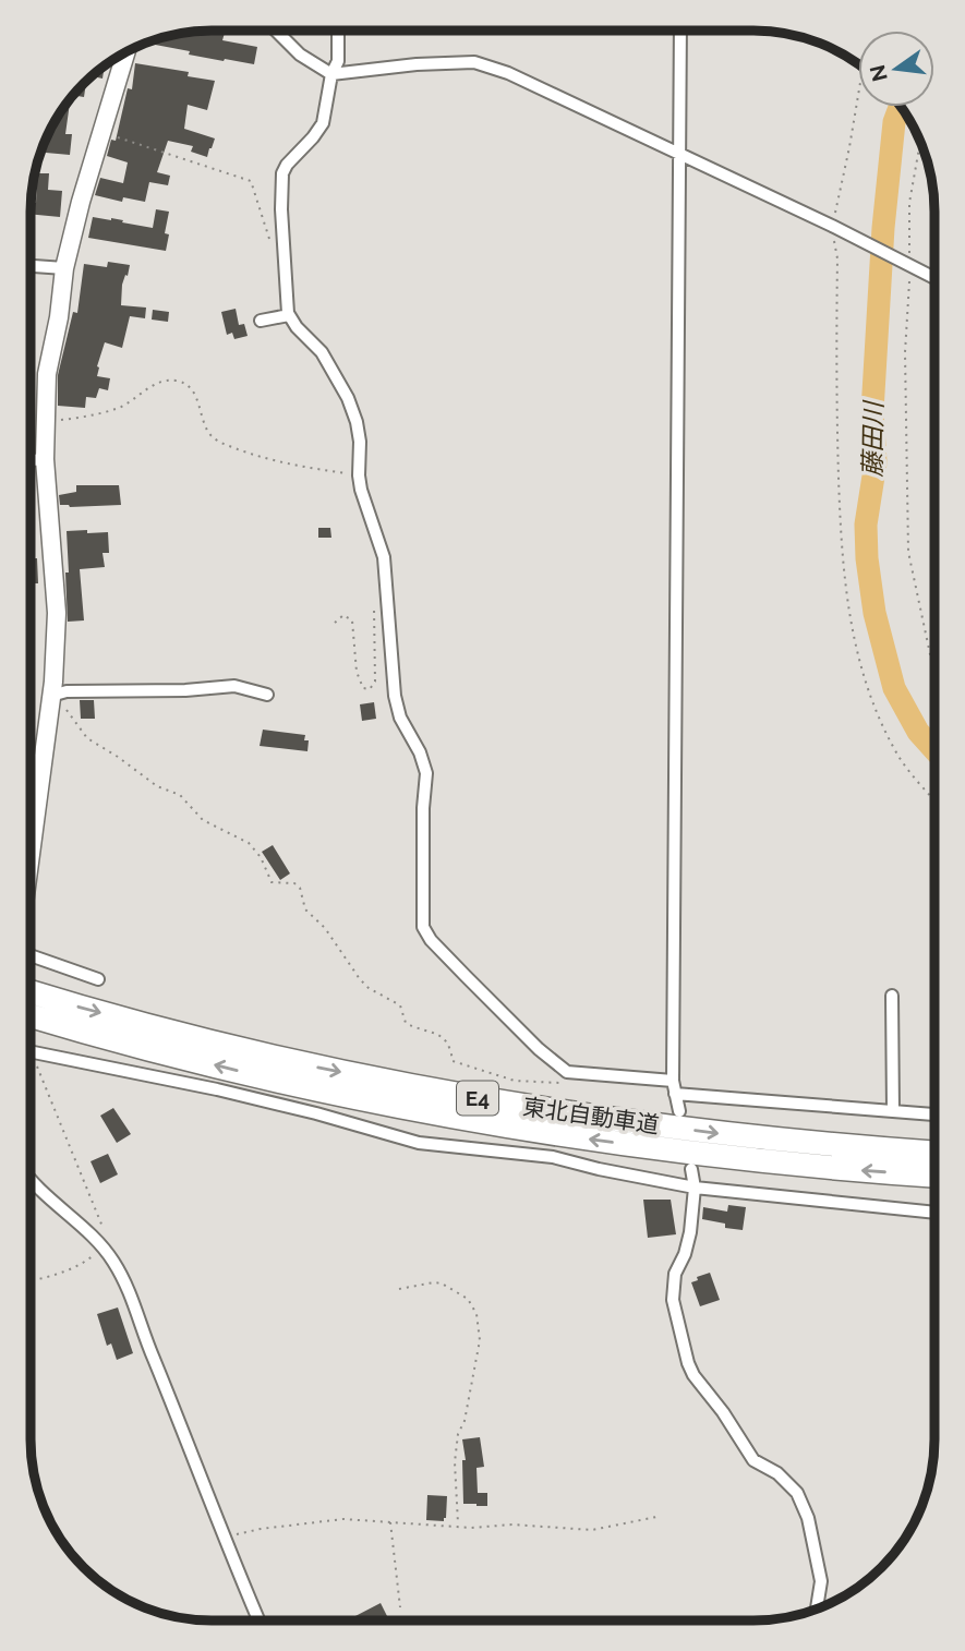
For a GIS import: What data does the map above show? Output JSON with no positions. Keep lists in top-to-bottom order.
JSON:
{
  "streets": {
    "highway": ["E4", "東北自動車道"]
  },
  "water": ["藤田川"],
  "north": "left"
}
